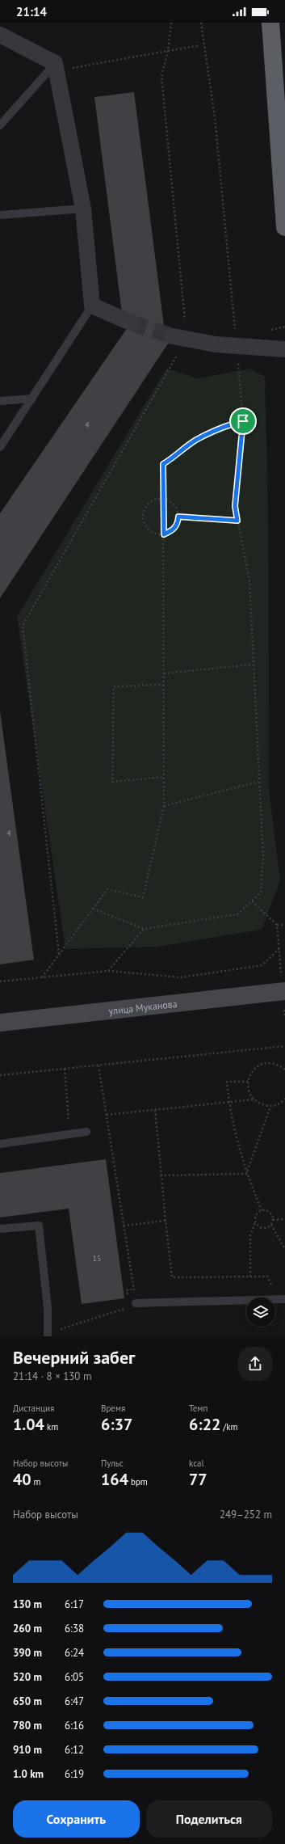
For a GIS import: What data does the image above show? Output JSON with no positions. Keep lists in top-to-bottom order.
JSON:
{
  "streets": {
    "main road": ["улица Муканова"]
  },
  "house_numbers": ["4", "4", "15"],
  "page": {
    "status": "21:14",
    "heading": ["Вечерний забег", "21:14 · 8 × 130 m"],
    "stats": [
      ["Дистанция", "1.04 km"],
      ["Время", "6:37"],
      ["Темп", "6:22 /km"],
      ["Набор высоты", "40 m"],
      ["Пульс", "164 bpm"],
      ["kcal", "77"]
    ],
    "chart": ["Набор высоты", "249–252 m"],
    "list": [
      {
        "name": "130 m",
        "note": "6:17"
      },
      {
        "name": "260 m",
        "note": "6:38"
      },
      {
        "name": "390 m",
        "note": "6:24"
      },
      {
        "name": "520 m",
        "note": "6:05"
      },
      {
        "name": "650 m",
        "note": "6:47"
      },
      {
        "name": "780 m",
        "note": "6:16"
      },
      {
        "name": "910 m",
        "note": "6:12"
      },
      {
        "name": "1.0 km",
        "note": "6:19"
      }
    ],
    "buttons": ["Сохранить", "Поделиться"]
  }
}
